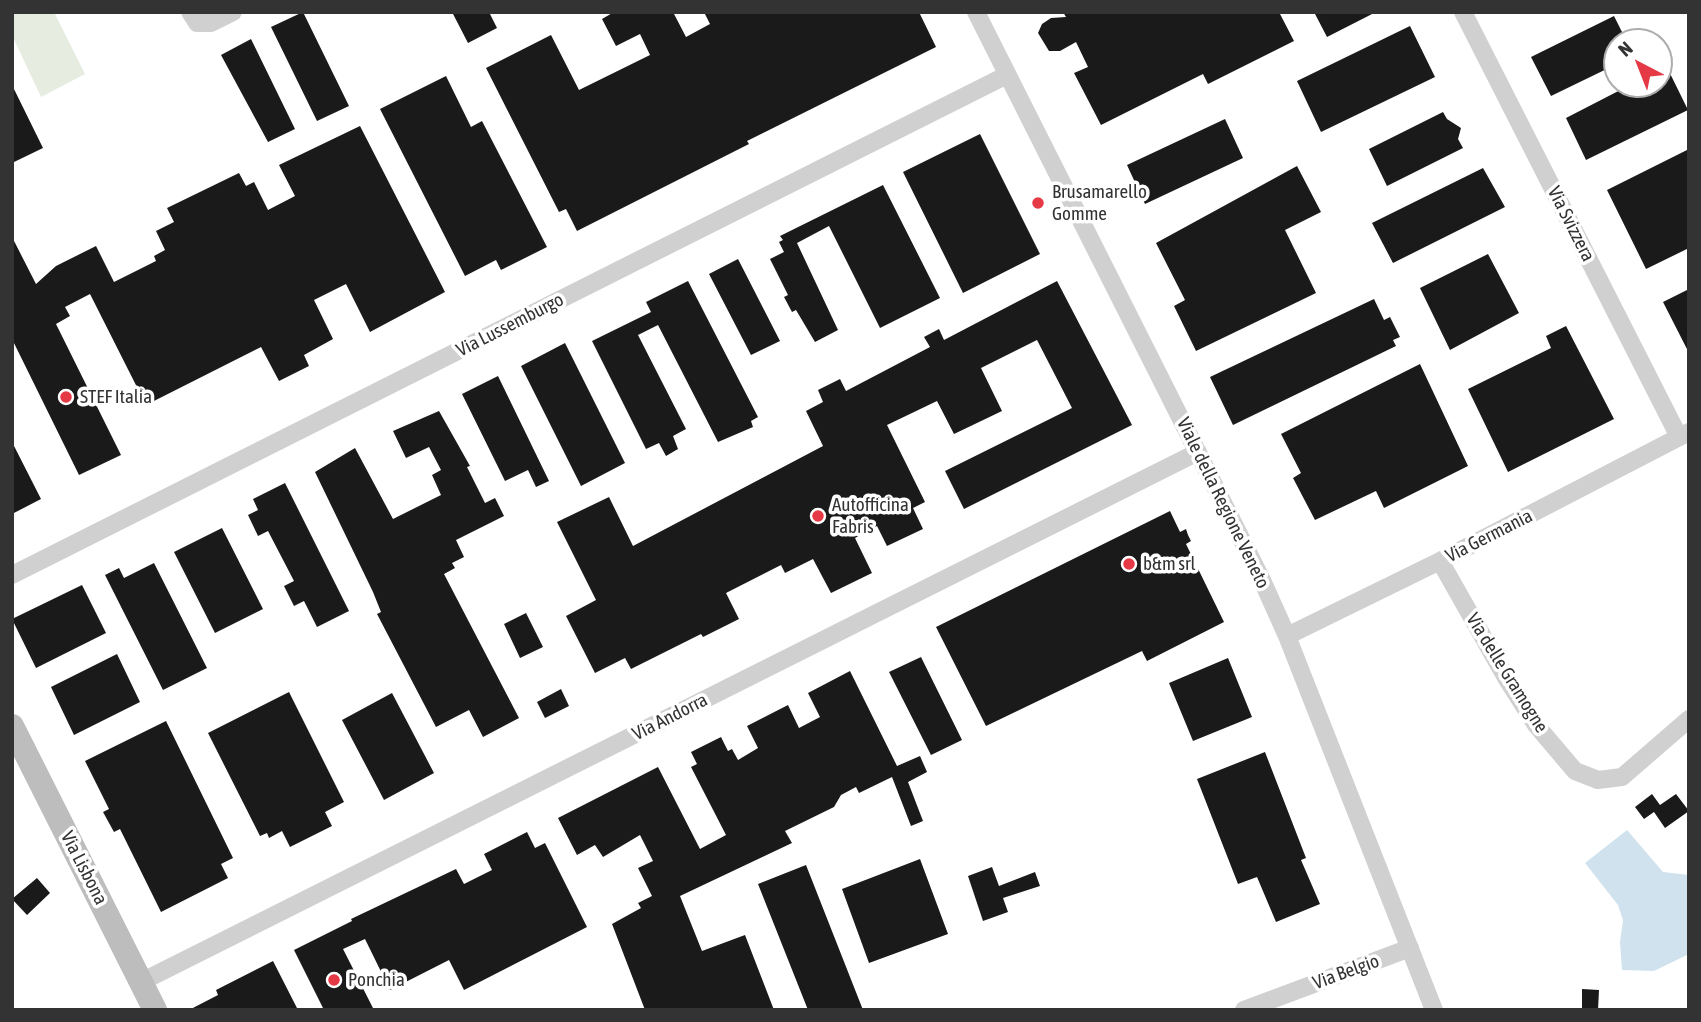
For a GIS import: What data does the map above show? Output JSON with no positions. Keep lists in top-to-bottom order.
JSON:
{
  "streets": {
    "street": [
      "Via Svizzera",
      "Via Lussemburgo",
      "Viale della Regione Veneto",
      "Via Germania",
      "Via delle Gramogne",
      "Via Andorra",
      "Via Lisbona",
      "Via Belgio"
    ]
  },
  "crossings": [
    ["Via Svizzera", "Via Germania"],
    ["Via Lussemburgo", "Viale della Regione Veneto"],
    ["Viale della Regione Veneto", "Via Germania"],
    ["Viale della Regione Veneto", "Via Andorra"],
    ["Viale della Regione Veneto", "Via Belgio"],
    ["Via Germania", "Via delle Gramogne"],
    ["Via Andorra", "Via Lisbona"]
  ],
  "places": [
    "Brusamarello Gomme",
    "STEF Italia",
    "Autofficina Fabris",
    "b&m srl",
    "Ponchia"
  ],
  "north": "top left"
}
